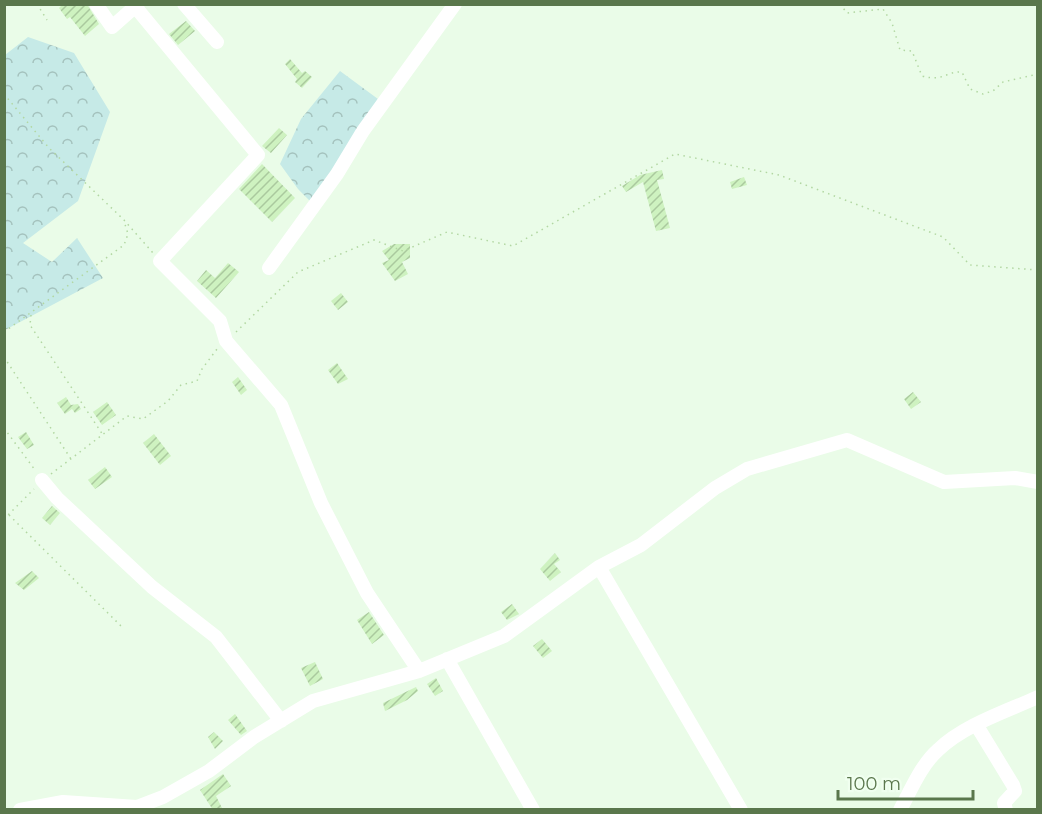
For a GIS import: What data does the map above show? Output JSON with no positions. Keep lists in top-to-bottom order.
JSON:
{
  "scale_bar": "100 m"
}
